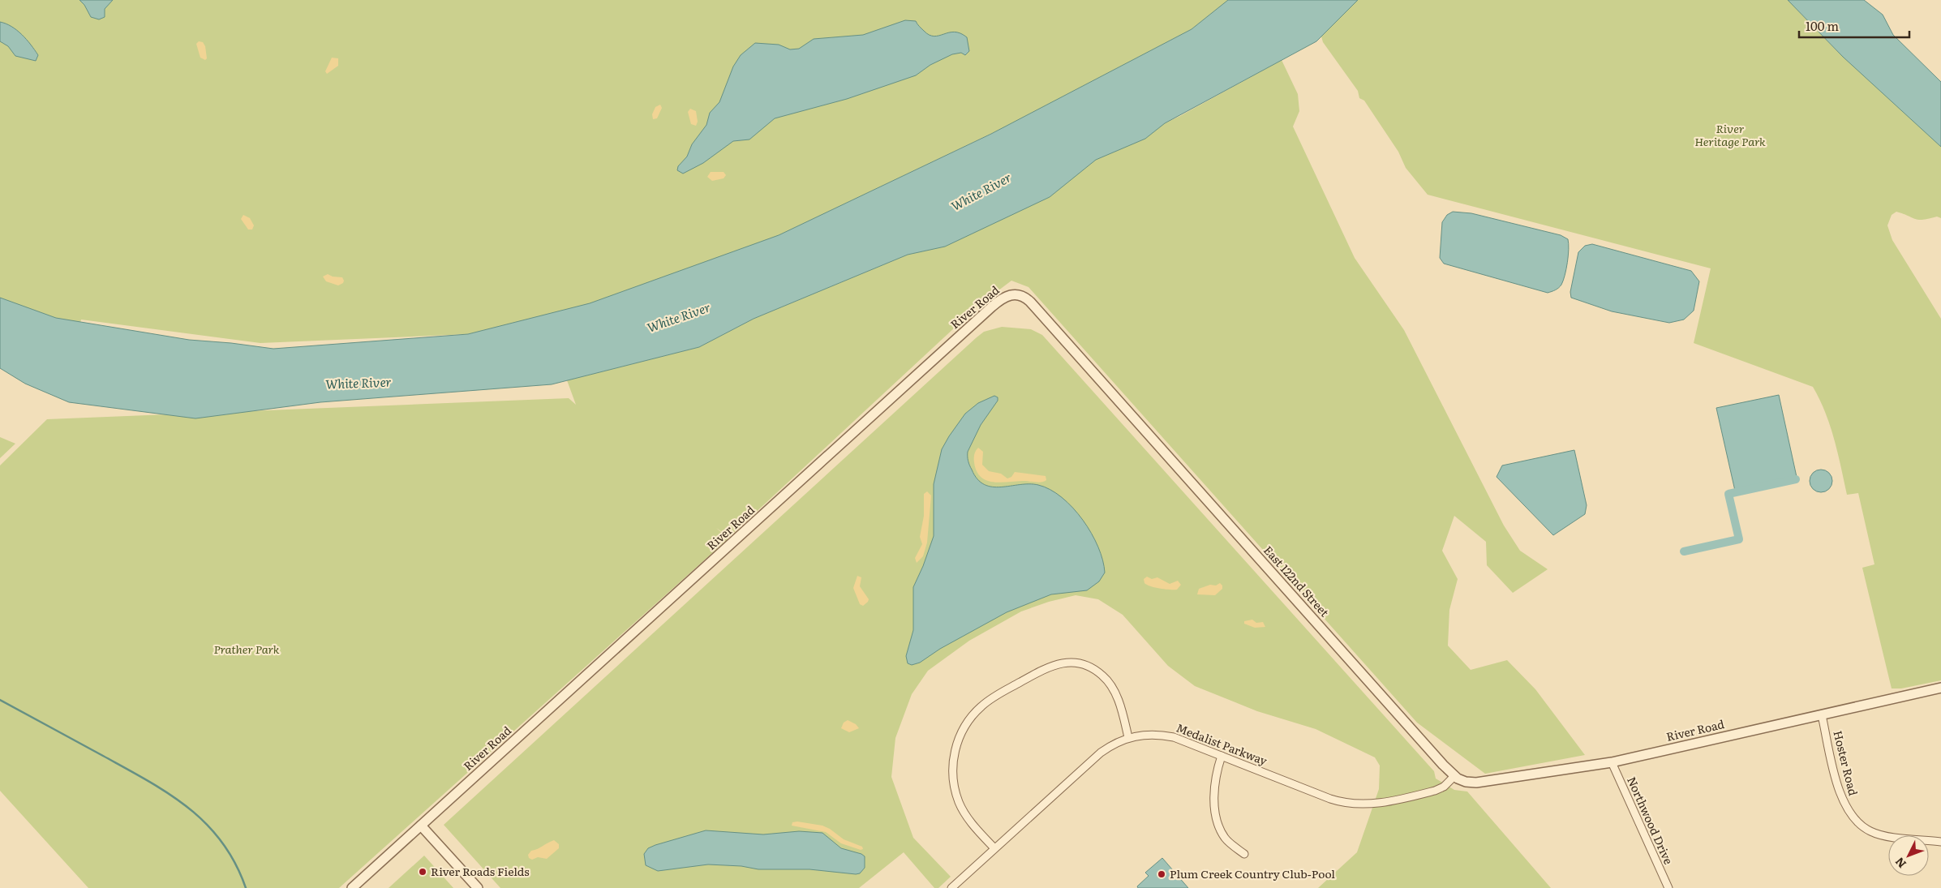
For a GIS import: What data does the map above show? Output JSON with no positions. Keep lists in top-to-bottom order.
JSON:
{
  "streets": {
    "street": [
      "River Road",
      "East 122nd Street",
      "Medalist Parkway",
      "Hoster Road",
      "Northwood Drive"
    ]
  },
  "crossings": [
    ["River Road", "East 122nd Street"],
    ["River Road", "Medalist Parkway"],
    ["River Road", "Hoster Road"],
    ["River Road", "Northwood Drive"],
    ["East 122nd Street", "Medalist Parkway"]
  ],
  "water": ["White River"],
  "parks": ["River Heritage Park", "Prather Park"],
  "places": ["River Roads Fields", "Plum Creek Country Club-Pool"],
  "scale_bar": "100 m",
  "north": "bottom left"
}
